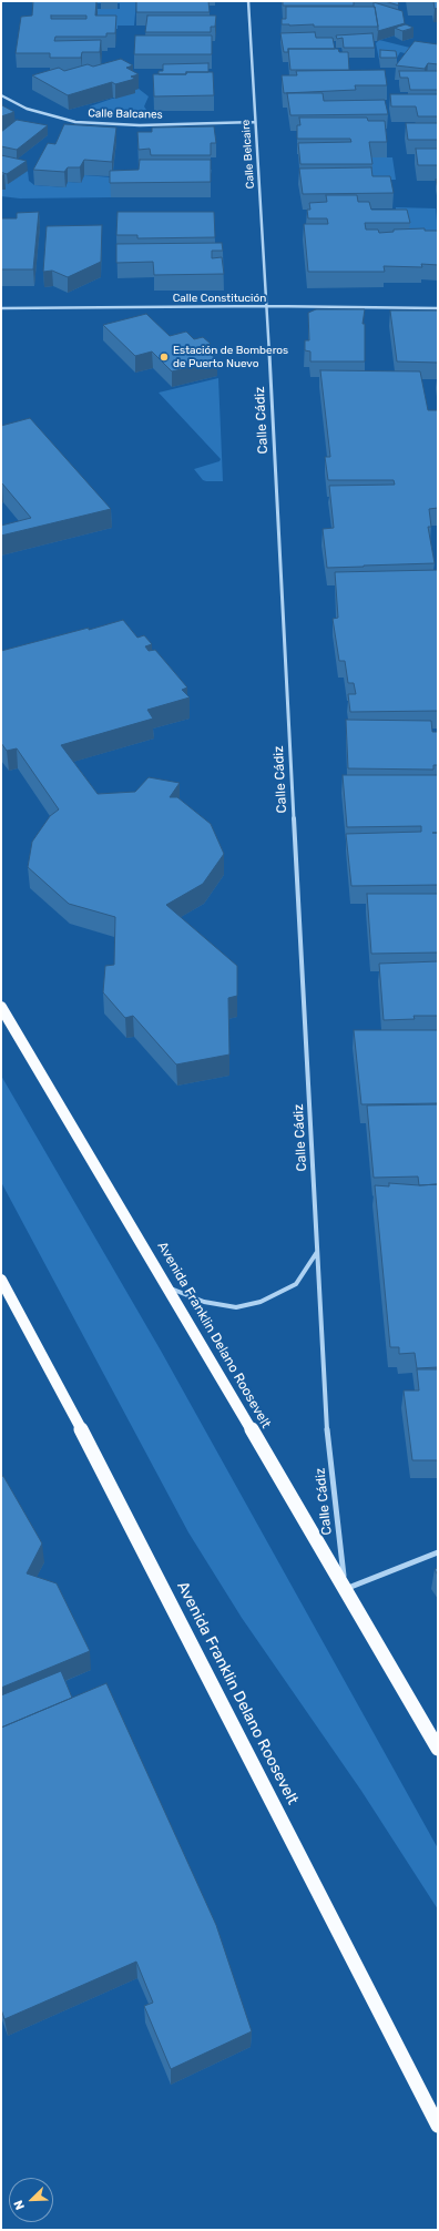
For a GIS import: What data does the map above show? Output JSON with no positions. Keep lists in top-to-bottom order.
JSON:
{
  "streets": {
    "main road": ["Avenida Franklin Delano Roosevelt"],
    "street": [
      "Calle Balcanes",
      "Calle Belcaire",
      "Calle Constitución",
      "Calle Cádiz"
    ]
  },
  "crossings": [
    ["Calle Balcanes", "Calle Belcaire"],
    ["Calle Belcaire", "Calle Constitución"],
    ["Calle Belcaire", "Calle Cádiz"],
    ["Calle Constitución", "Calle Cádiz"],
    ["Calle Cádiz", "Avenida Franklin Delano Roosevelt"]
  ],
  "places": ["Estación de Bomberos de Puerto Nuevo"],
  "north": "bottom left"
}
